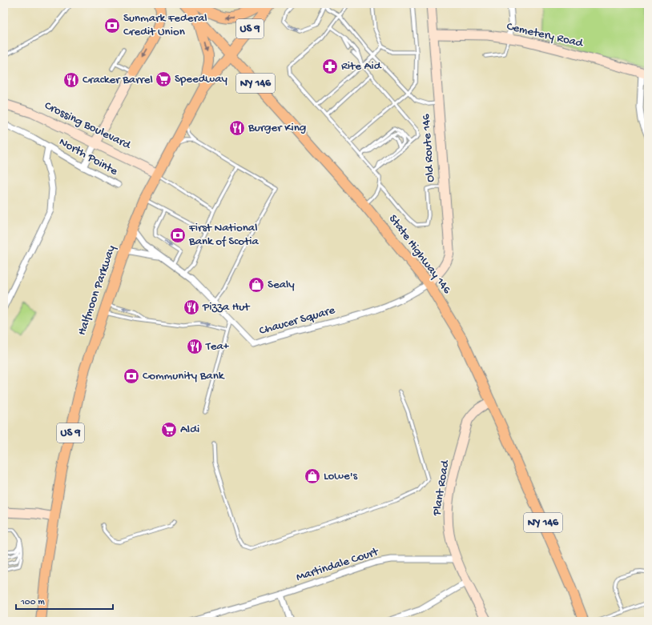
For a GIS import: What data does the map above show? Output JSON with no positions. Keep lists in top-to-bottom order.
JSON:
{
  "streets": {
    "main road": [
      "US 9",
      "NY 146",
      "State Highway 146",
      "Halfmoon Parkway"
    ],
    "street": [
      "Cemetery Road",
      "Crossing Boulevard",
      "Old Route 146",
      "North Pointe",
      "Chaucer Square",
      "Plant Road",
      "Martindale Court"
    ]
  },
  "crossings": [
    ["Cemetery Road", "Old Route 146"],
    ["Crossing Boulevard", "Halfmoon Parkway"],
    ["Old Route 146", "State Highway 146"],
    ["Old Route 146", "Chaucer Square"],
    ["State Highway 146", "Halfmoon Parkway"],
    ["State Highway 146", "Chaucer Square"],
    ["State Highway 146", "Plant Road"],
    ["Halfmoon Parkway", "Chaucer Square"],
    ["Plant Road", "Martindale Court"]
  ],
  "places": {
    "bank": ["Sunmark Federal Credit Union", "First National Bank of Scotia", "Community Bank"],
    "pharmacy": ["Rite Aid"],
    "supermarket": ["Speedway", "Aldi"],
    "restaurant": [
      "Cracker Barrel",
      "Burger King",
      "Pizza Hut",
      "Tea+"
    ],
    "shop": ["Sealy", "Lowe's"]
  },
  "scale_bar": "100 m"
}
